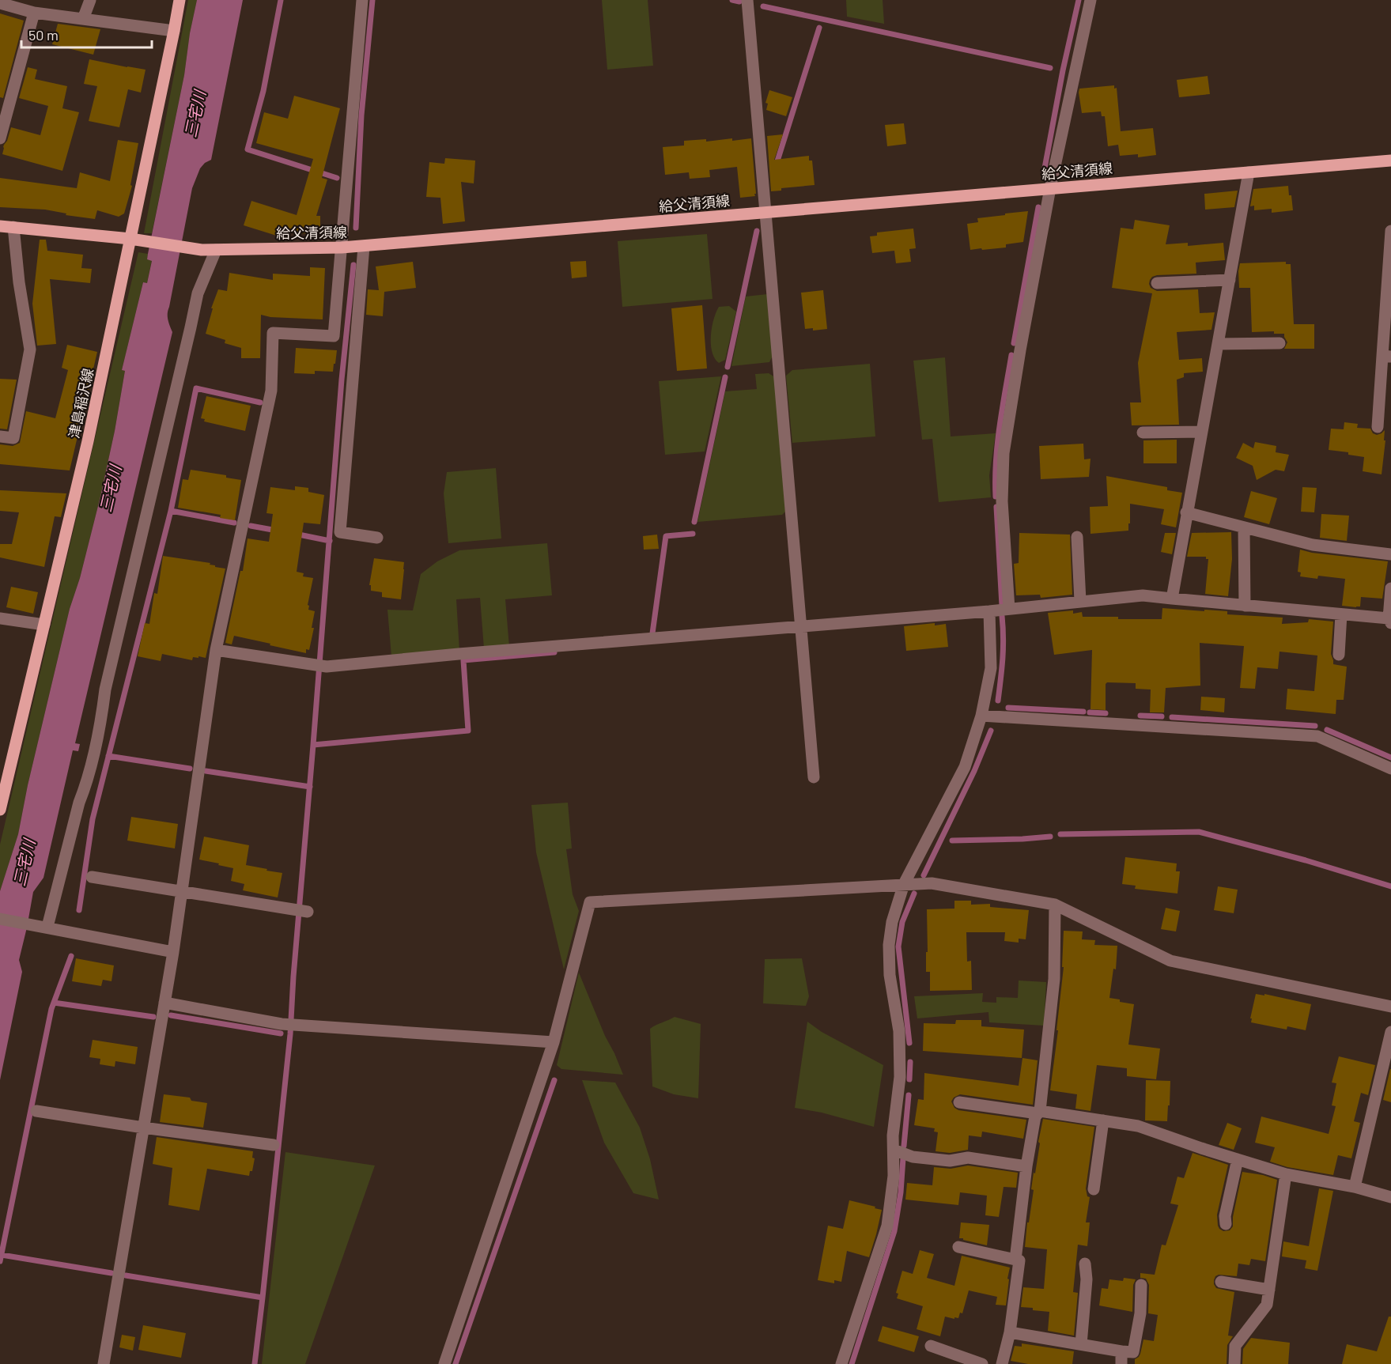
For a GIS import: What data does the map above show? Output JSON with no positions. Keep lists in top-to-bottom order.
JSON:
{
  "streets": {
    "main road": ["給父清須線", "津島稲沢線"]
  },
  "crossings": [
    ["給父清須線", "津島稲沢線"]
  ],
  "water": ["三宅川"],
  "scale_bar": "50 m"
}
